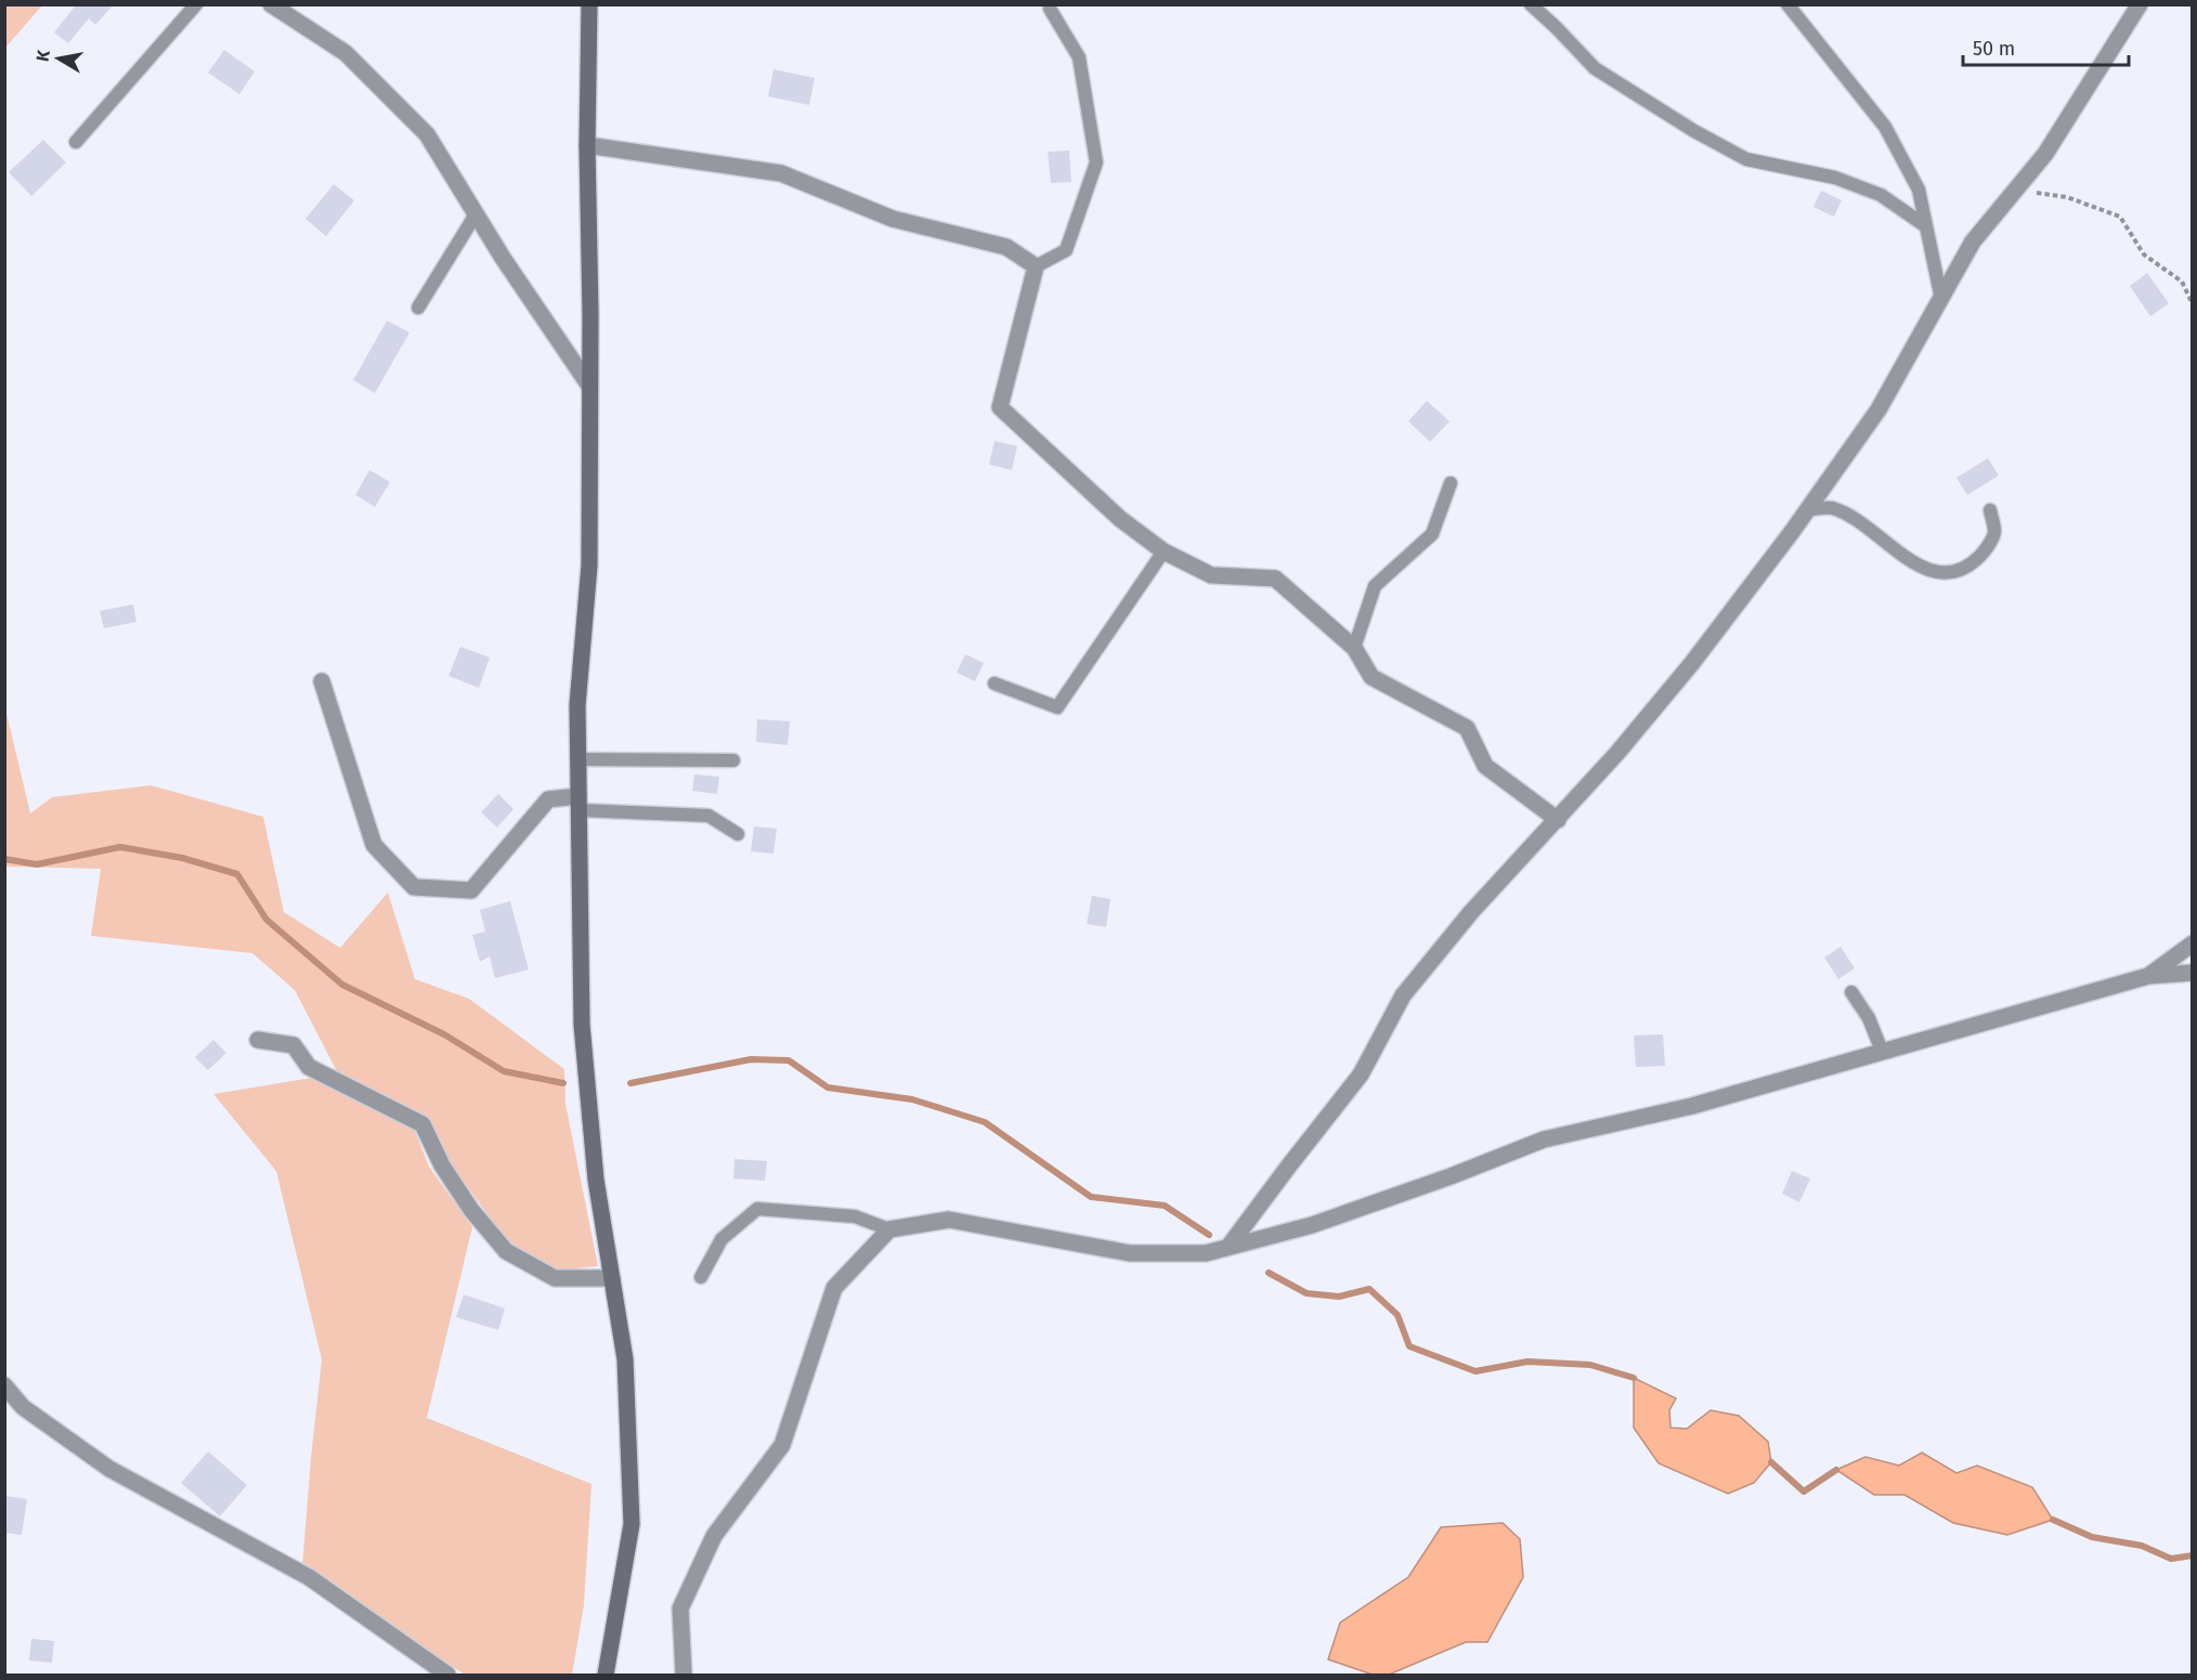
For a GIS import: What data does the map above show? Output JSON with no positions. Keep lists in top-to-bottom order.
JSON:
{
  "scale_bar": "50 m",
  "north": "left"
}
